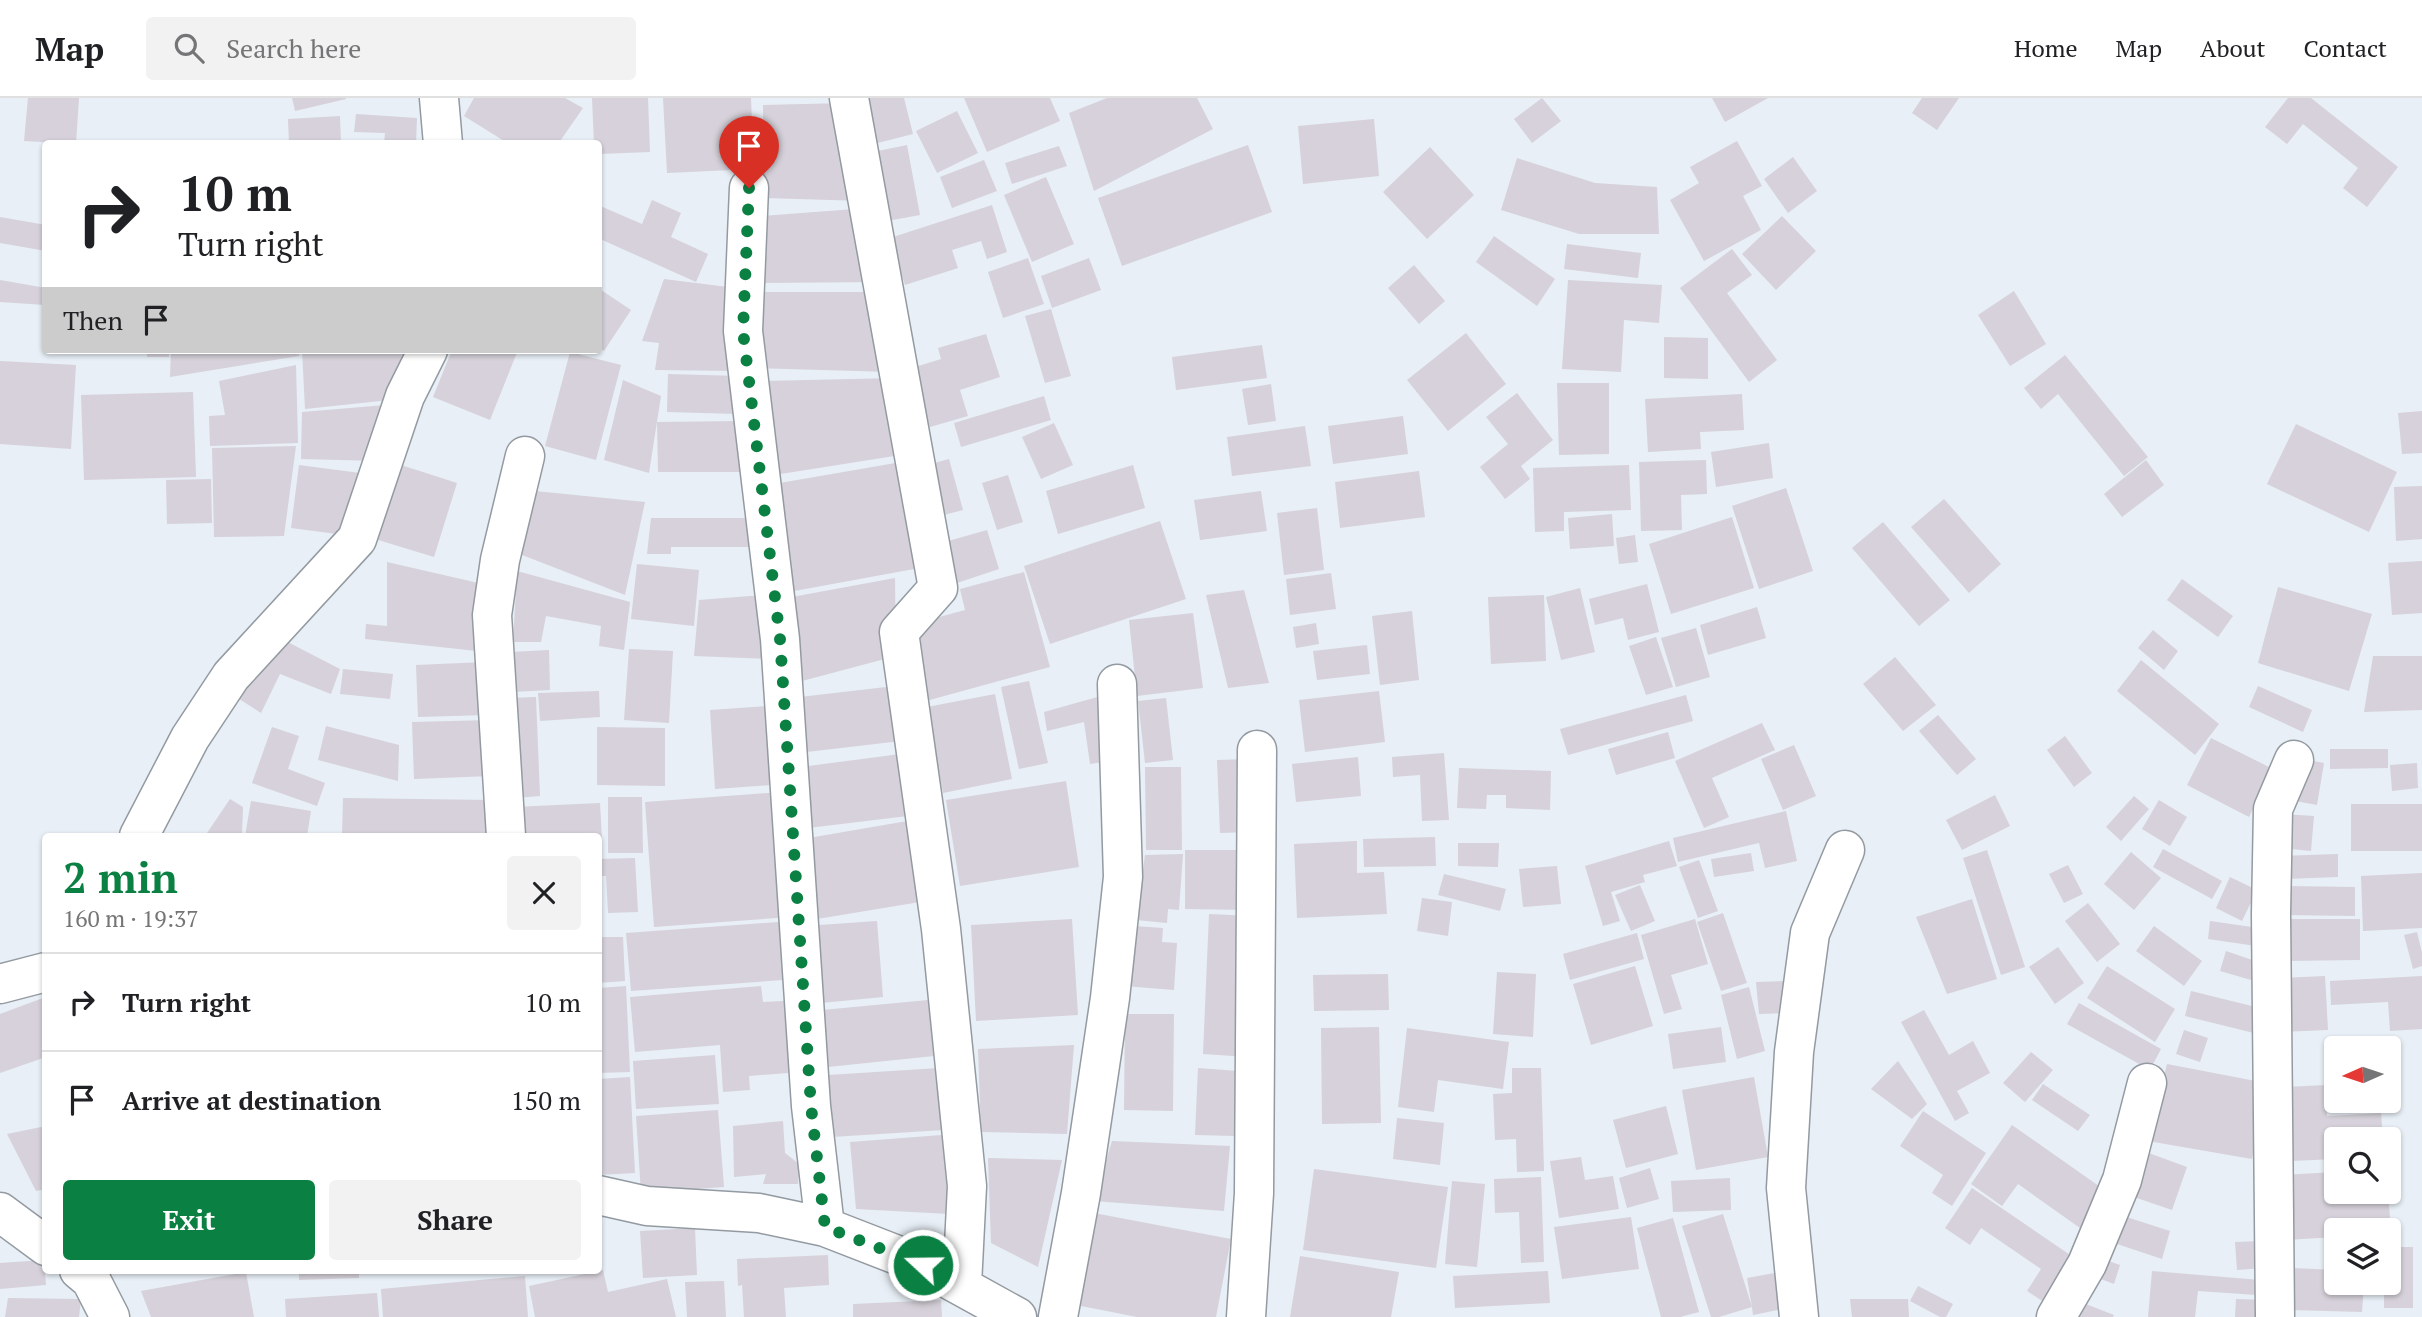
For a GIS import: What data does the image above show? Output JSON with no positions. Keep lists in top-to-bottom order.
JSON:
{
  "north": "left",
  "page": {
    "header": "Map",
    "search": "Search here",
    "nav": [
      "Home",
      "Map",
      "About",
      "Contact"
    ],
    "turn": ["10 m", "Turn right"],
    "then": "Then",
    "heading": ["2 min", "160 m · 19:37"],
    "list": [
      {
        "name": "Turn right",
        "value": "10 m"
      },
      {
        "name": "Arrive at destination",
        "value": "150 m"
      }
    ],
    "buttons": ["Exit", "Share"]
  }
}
